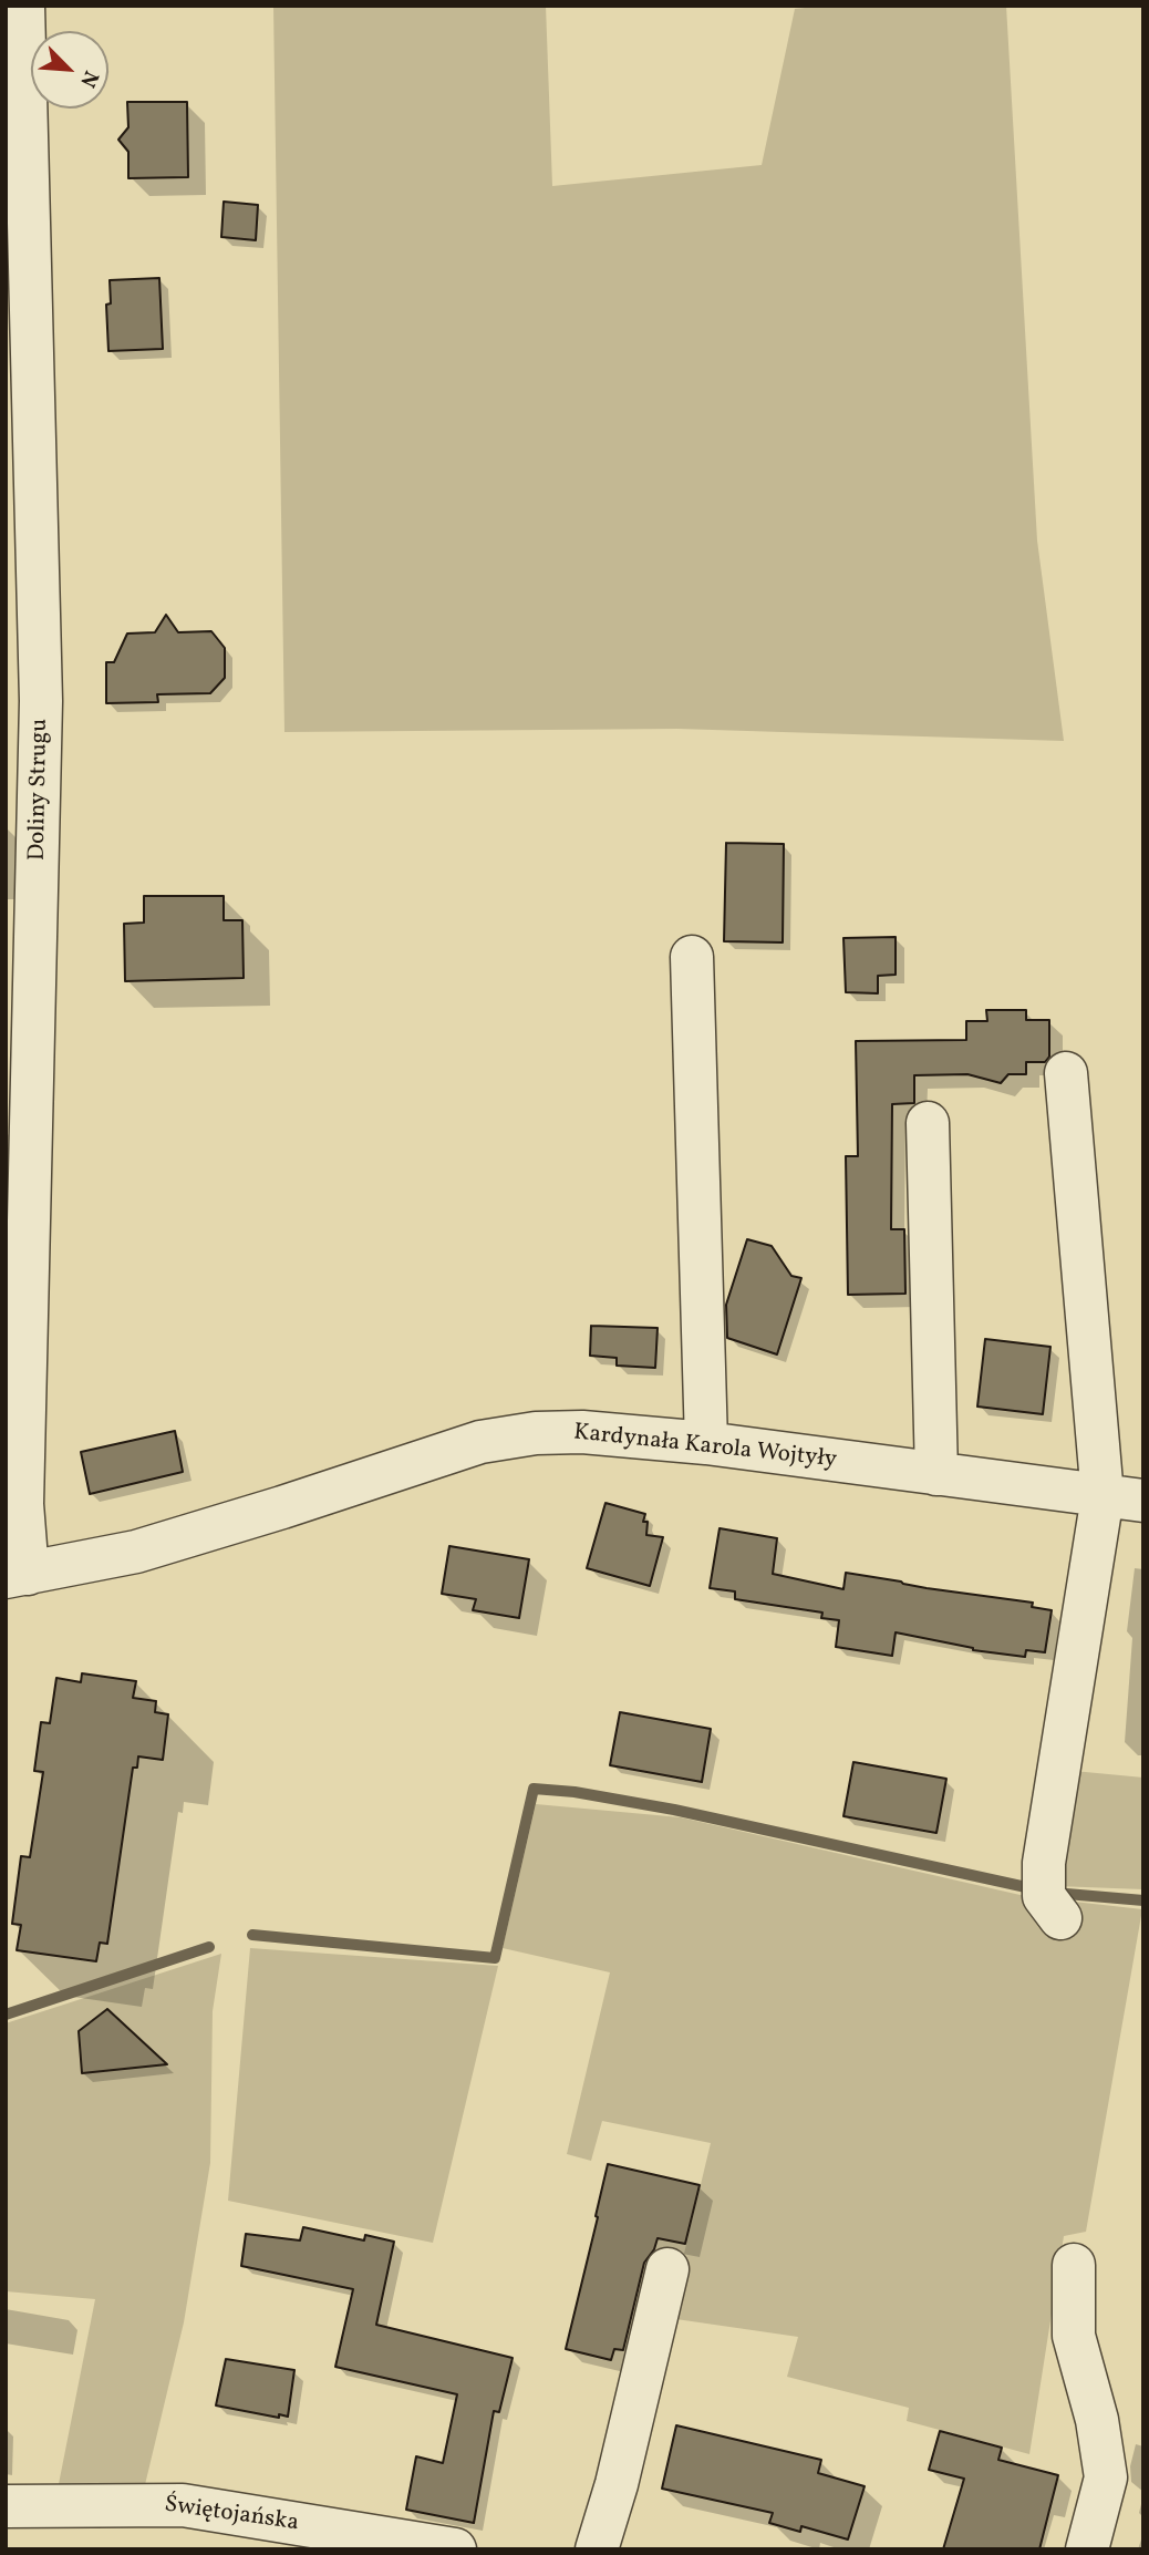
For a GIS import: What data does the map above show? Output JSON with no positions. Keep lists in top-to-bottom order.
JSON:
{
  "streets": {
    "street": ["Doliny Strugu", "Kardynała Karola Wojtyły", "Świętojańska"]
  },
  "crossings": [
    ["Doliny Strugu", "Kardynała Karola Wojtyły"]
  ],
  "north": "bottom right"
}
